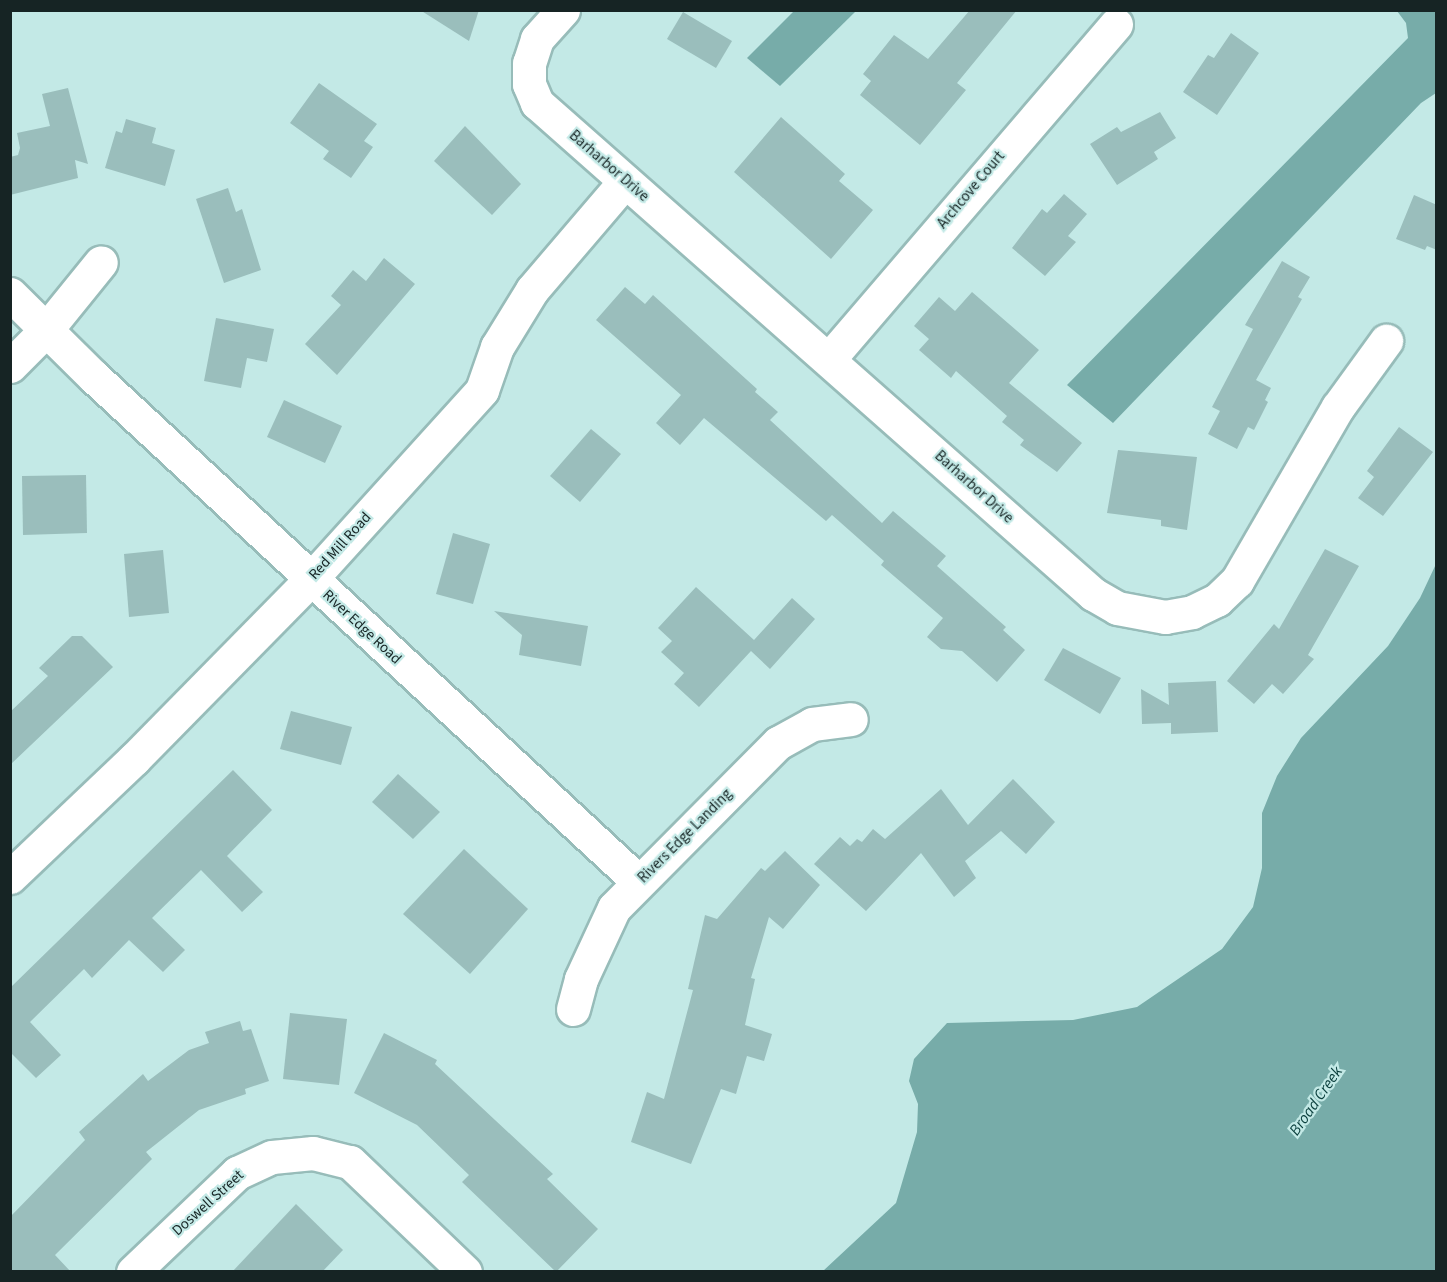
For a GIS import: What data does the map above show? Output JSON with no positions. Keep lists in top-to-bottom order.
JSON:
{
  "streets": {
    "street": [
      "Barharbor Drive",
      "Archcove Court",
      "Red Mill Road",
      "River Edge Road",
      "Rivers Edge Landing",
      "Doswell Street"
    ]
  },
  "crossings": [
    ["Barharbor Drive", "Archcove Court"],
    ["Barharbor Drive", "Red Mill Road"],
    ["Red Mill Road", "River Edge Road"],
    ["River Edge Road", "Rivers Edge Landing"]
  ],
  "water": ["Broad Creek"]
}
